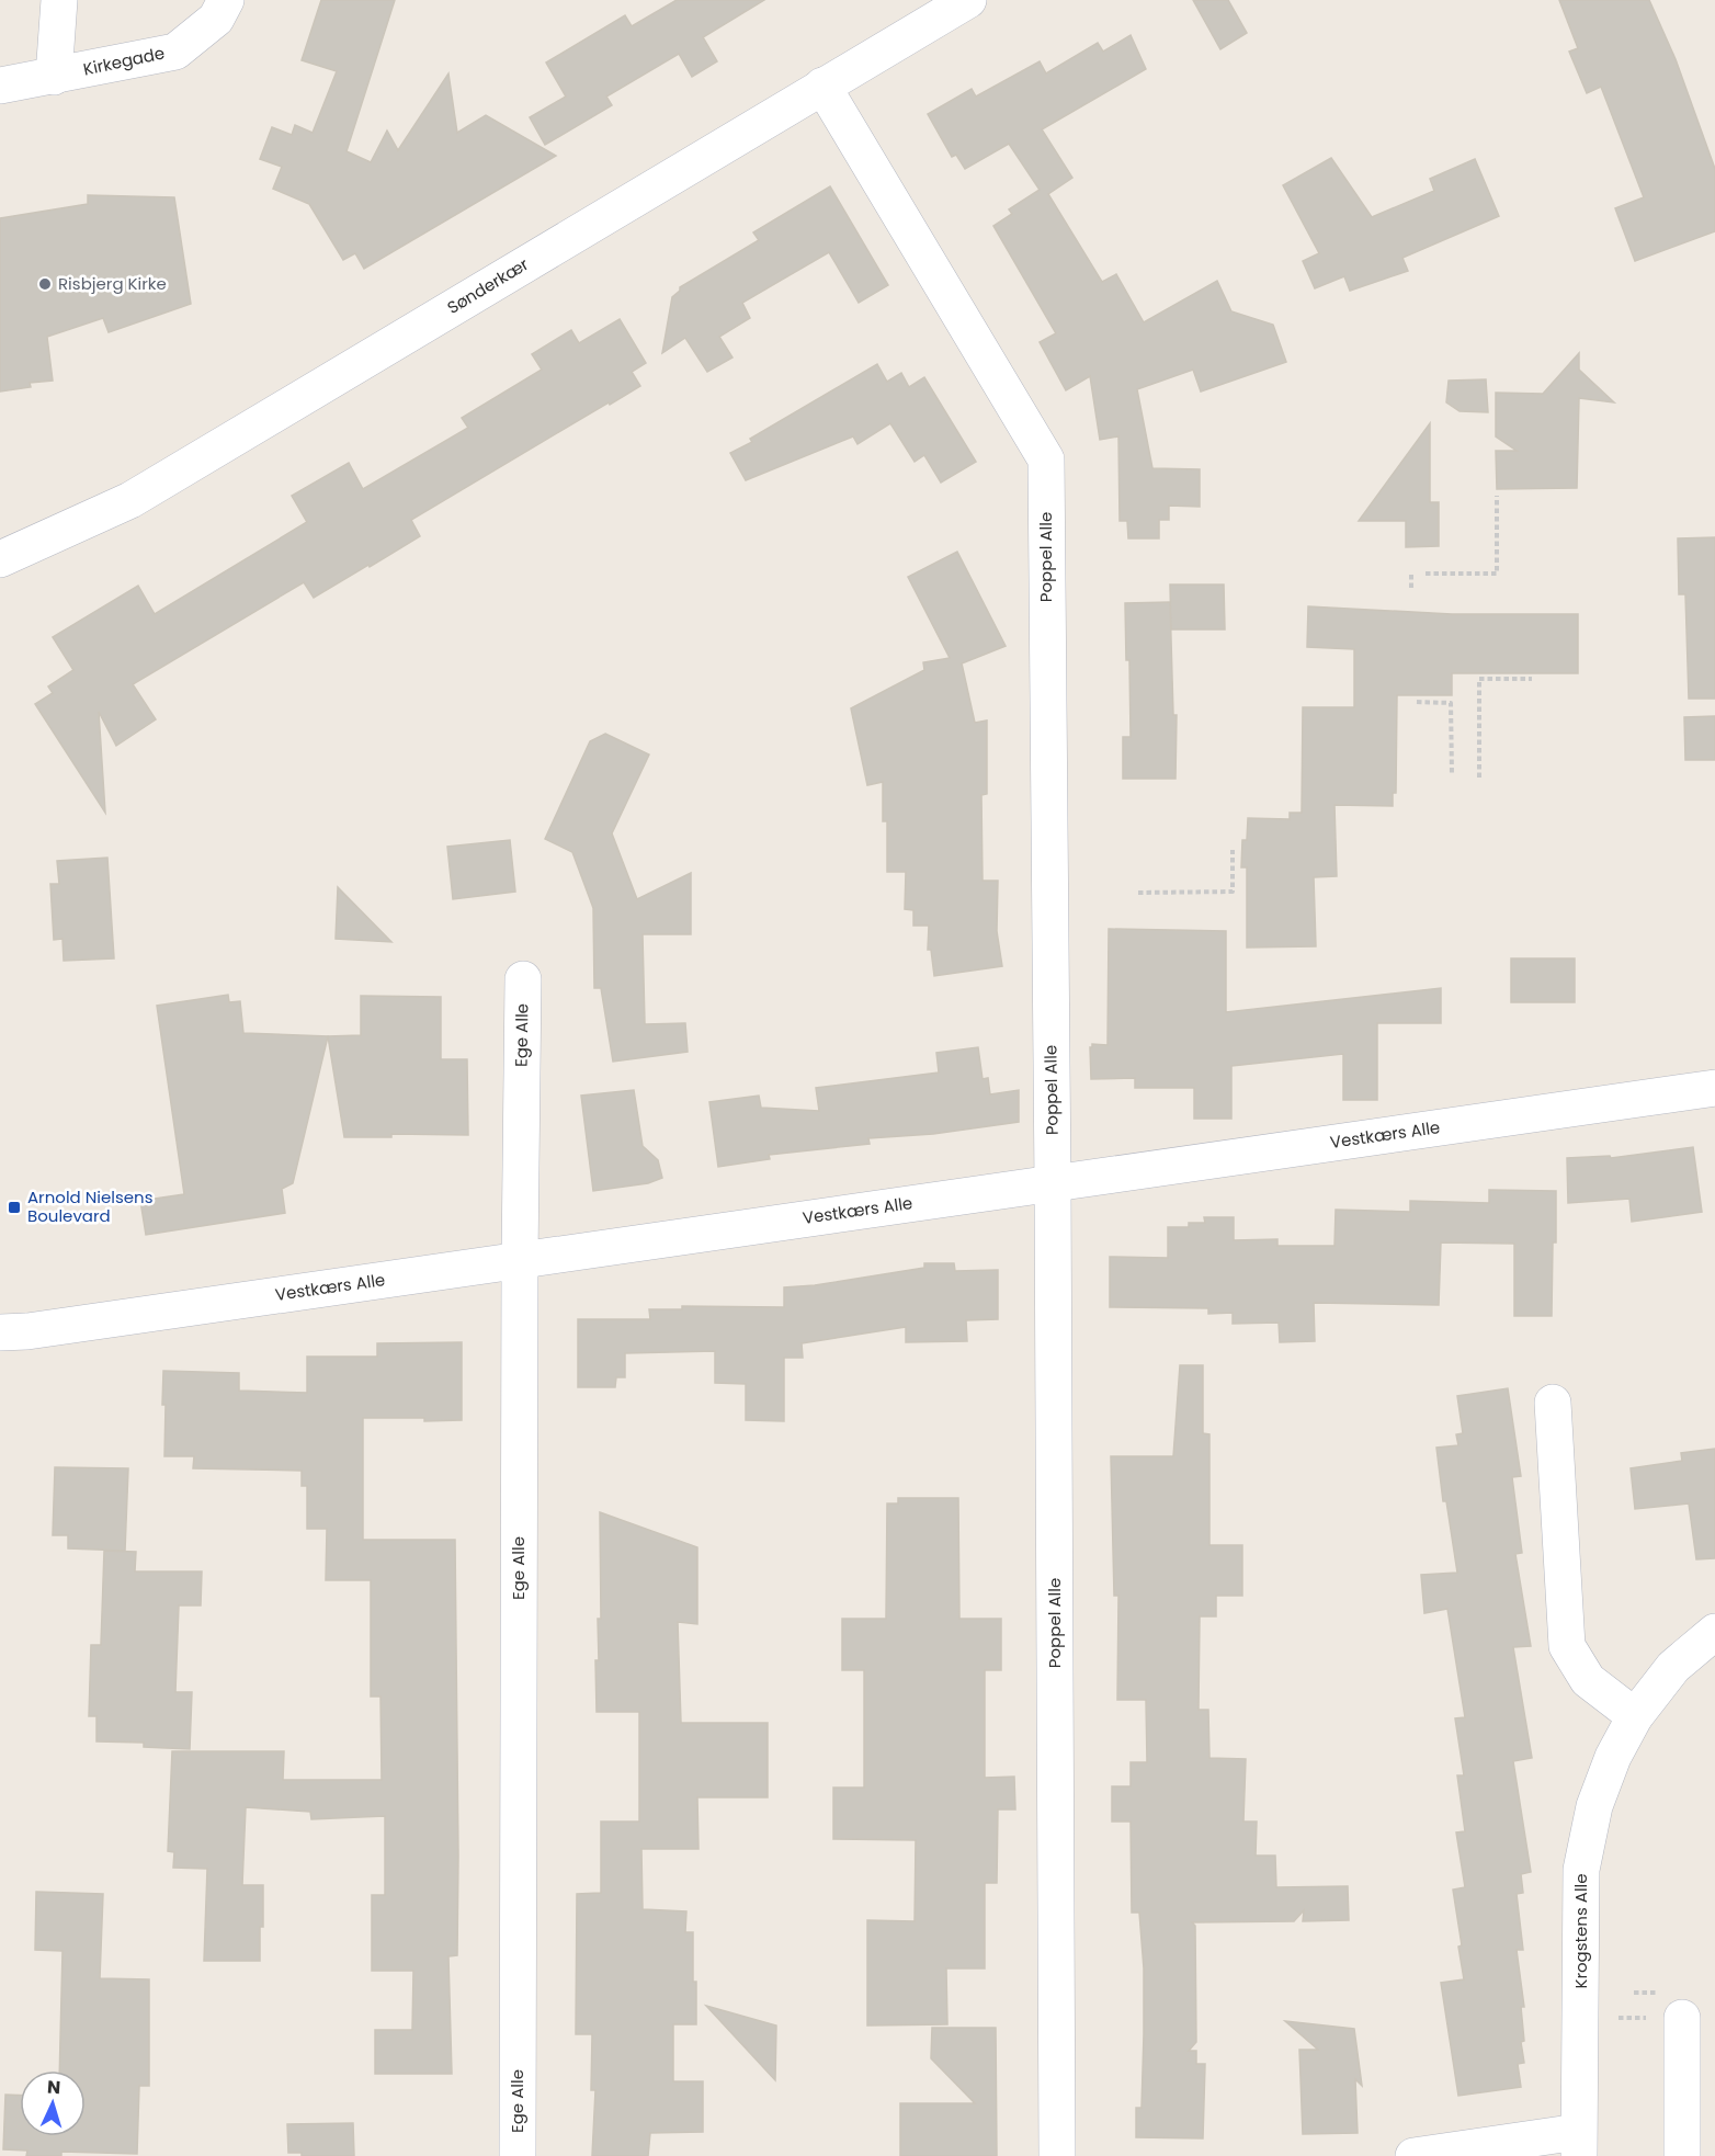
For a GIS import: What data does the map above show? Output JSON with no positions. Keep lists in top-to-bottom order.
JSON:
{
  "streets": {
    "street": [
      "Kirkegade",
      "Sønderkær",
      "Poppel Alle",
      "Ege Alle",
      "Vestkærs Alle",
      "Krogstens Alle"
    ]
  },
  "crossings": [
    ["Sønderkær", "Poppel Alle"],
    ["Poppel Alle", "Vestkærs Alle"],
    ["Ege Alle", "Vestkærs Alle"]
  ],
  "places": {
    "other": ["Risbjerg Kirke"],
    "transit": ["Arnold Nielsens Boulevard"]
  },
  "north": "top"
}
